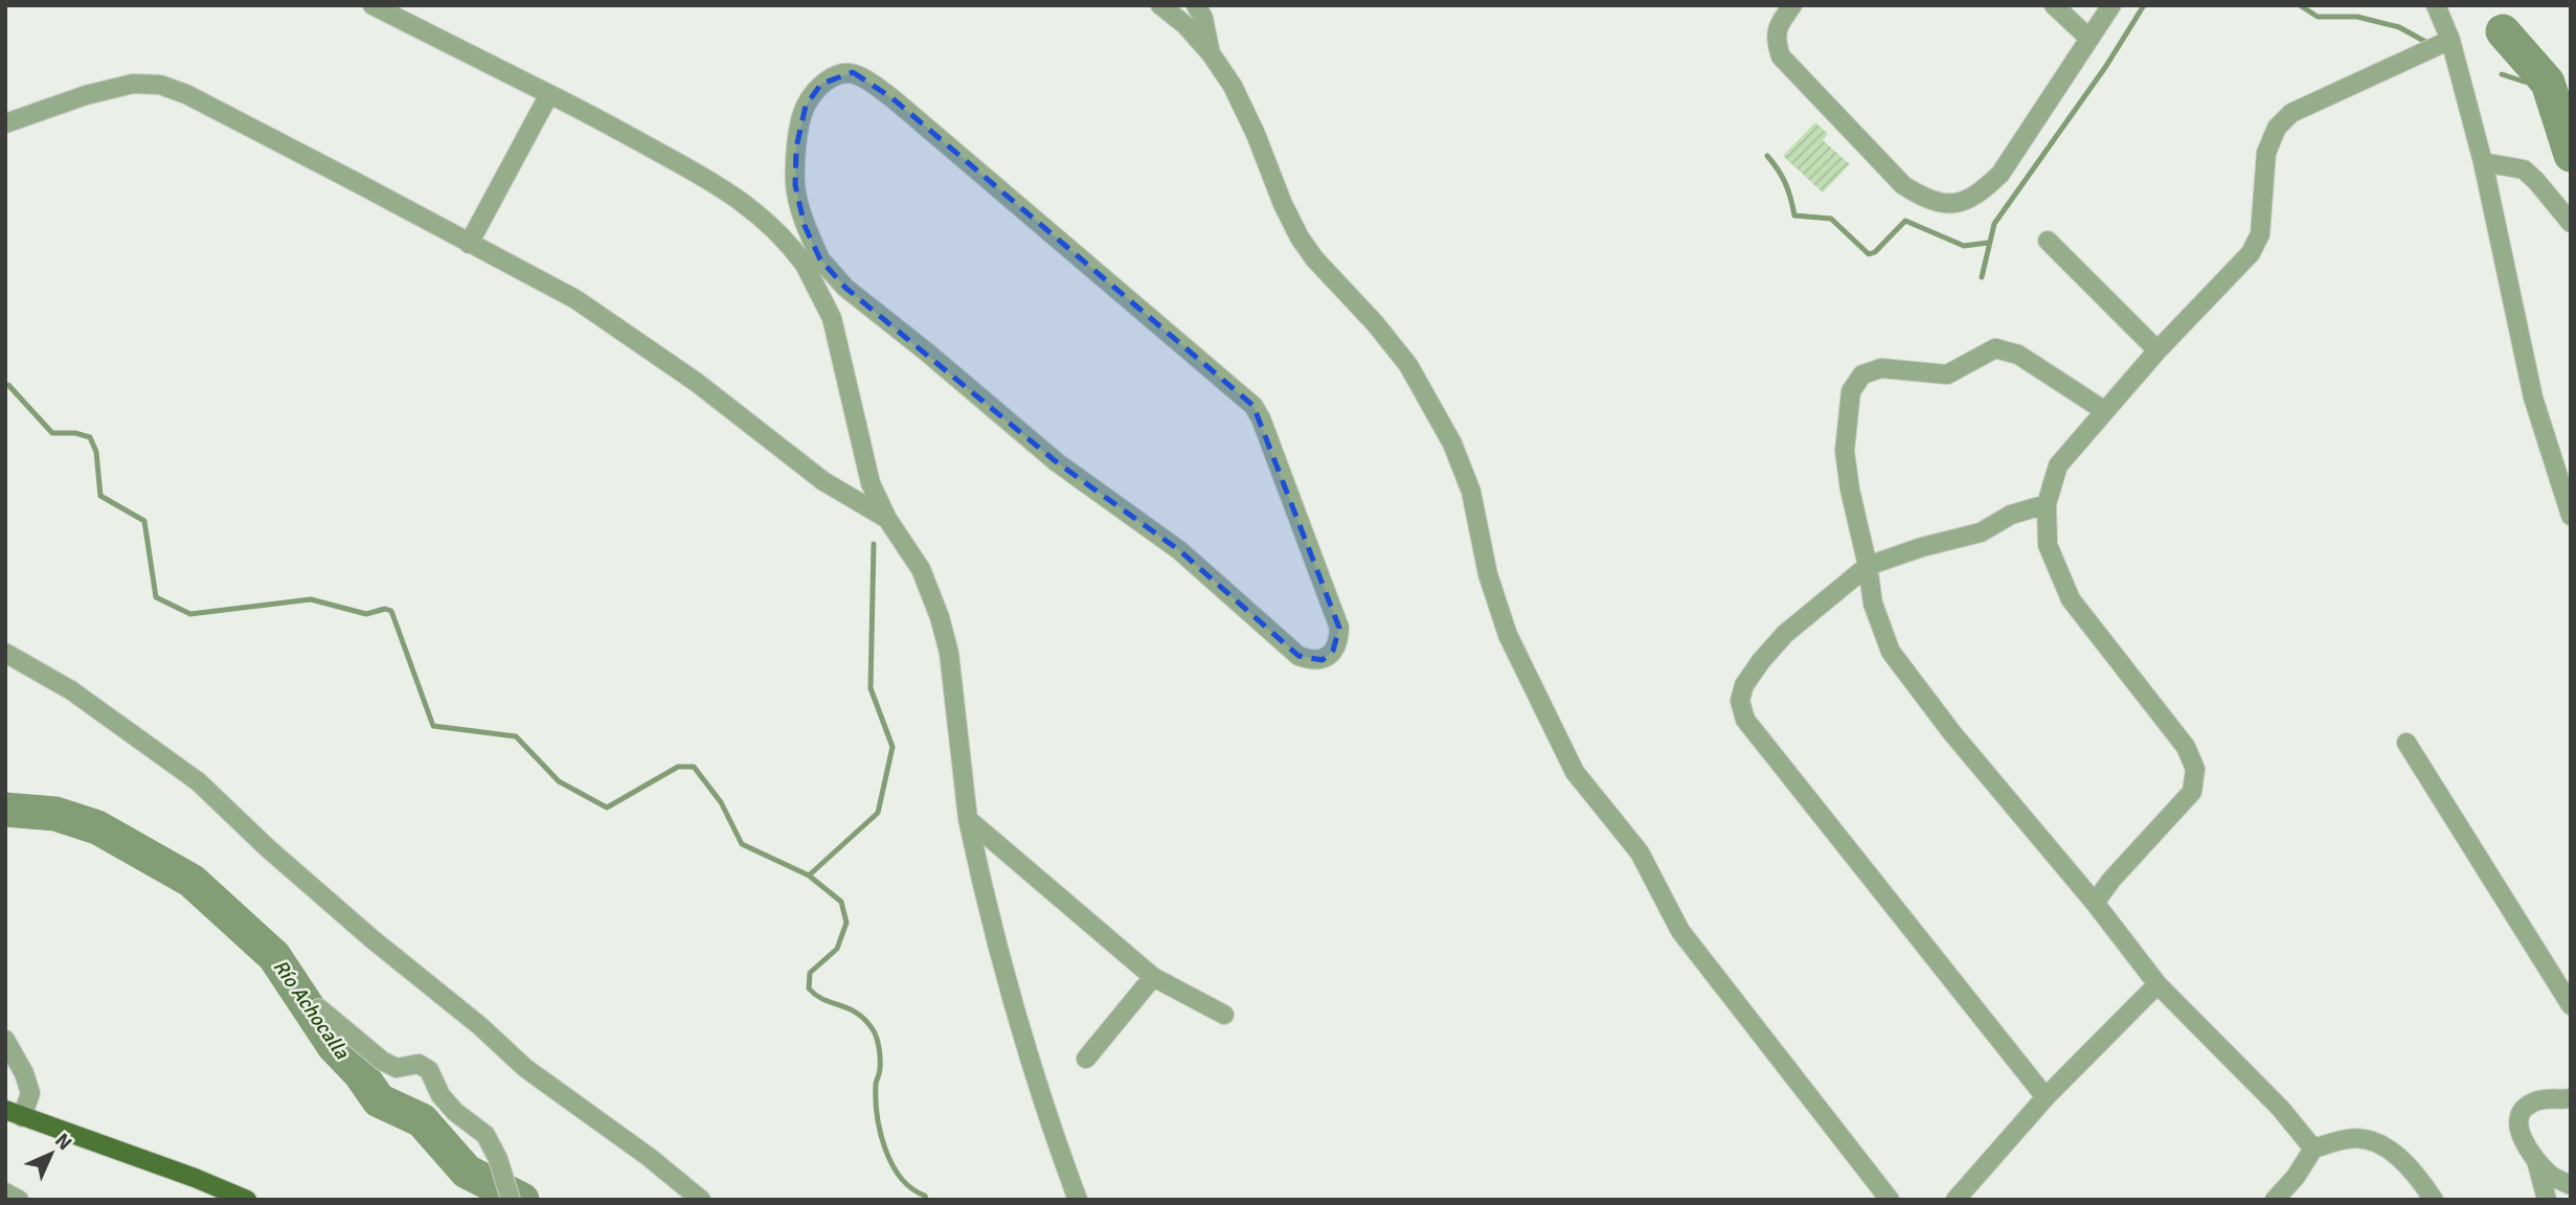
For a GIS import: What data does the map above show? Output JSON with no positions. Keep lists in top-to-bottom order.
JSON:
{
  "water": ["Río Achocalla"],
  "north": "top right"
}
